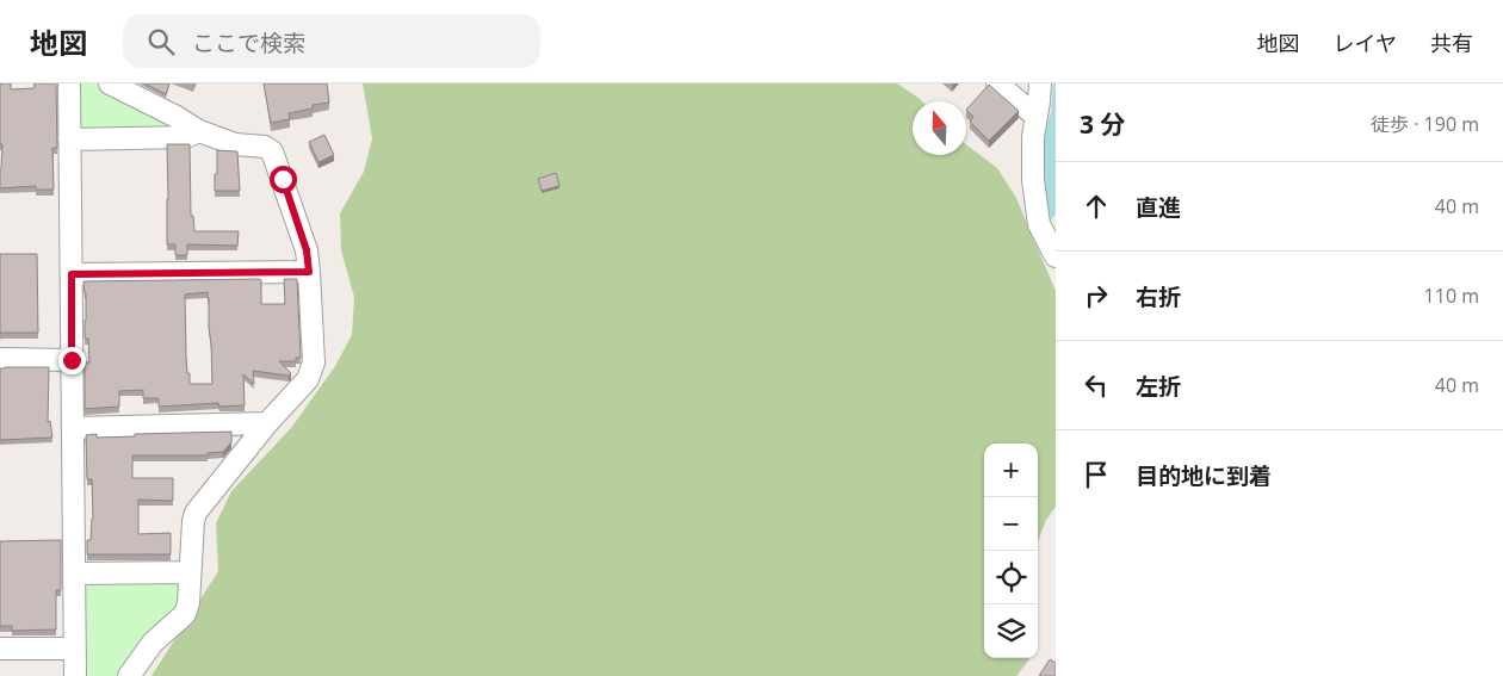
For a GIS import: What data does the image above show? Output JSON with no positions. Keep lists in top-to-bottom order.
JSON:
{
  "north": "top",
  "page": {
    "header": "地図",
    "search": "ここで検索",
    "nav": ["地図", "レイヤ", "共有"],
    "heading": ["3 分", "徒歩 · 190 m"],
    "list": [
      ["直進", "40 m"],
      ["右折", "110 m"],
      ["左折", "40 m"],
      "目的地に到着"
    ],
    "map_buttons": ["+", "−"]
  }
}
